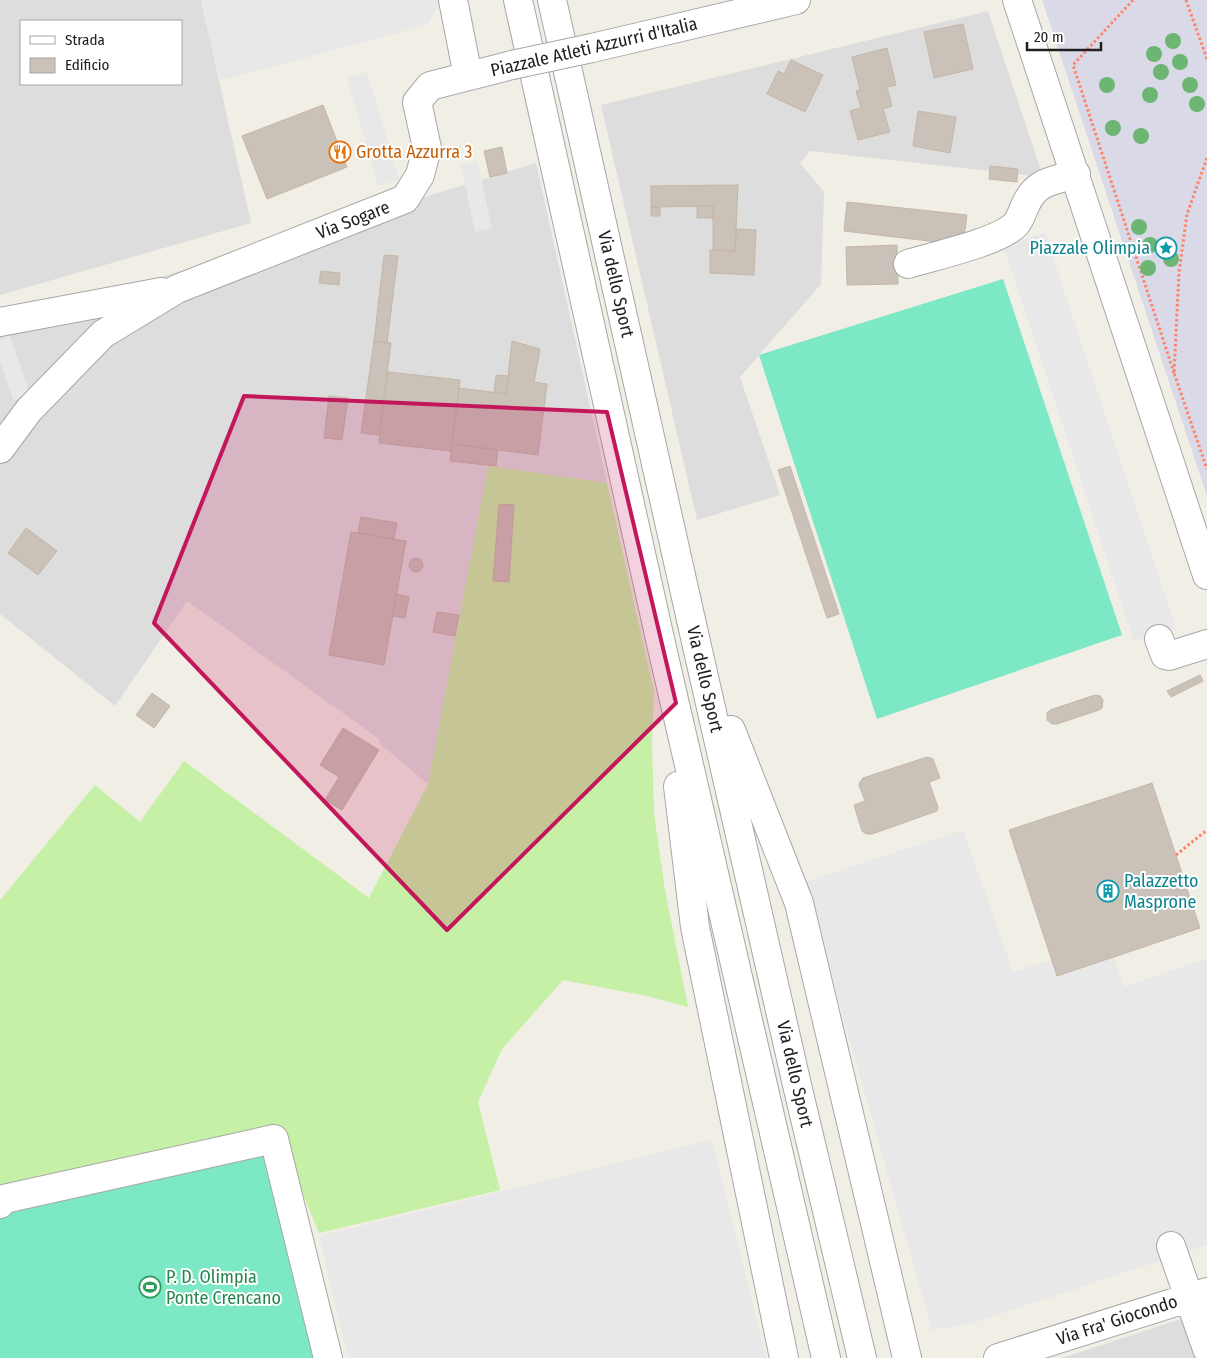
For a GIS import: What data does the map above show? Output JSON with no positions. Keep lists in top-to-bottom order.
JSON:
{
  "streets": {
    "street": [
      "Piazzale Atleti Azzurri d'Italia",
      "Via Sogare",
      "Via dello Sport",
      "Via Fra' Giocondo"
    ]
  },
  "crossings": [
    ["Piazzale Atleti Azzurri d'Italia", "Via Sogare"]
  ],
  "places": {
    "restaurant": ["Grotta Azzurra 3"],
    "place": ["Piazzale Olimpia"],
    "building": ["Palazzetto Masprone"],
    "sports": ["P. D. Olimpia Ponte Crencano"]
  },
  "legend": ["Strada", "Edificio"],
  "scale_bar": "20 m"
}
